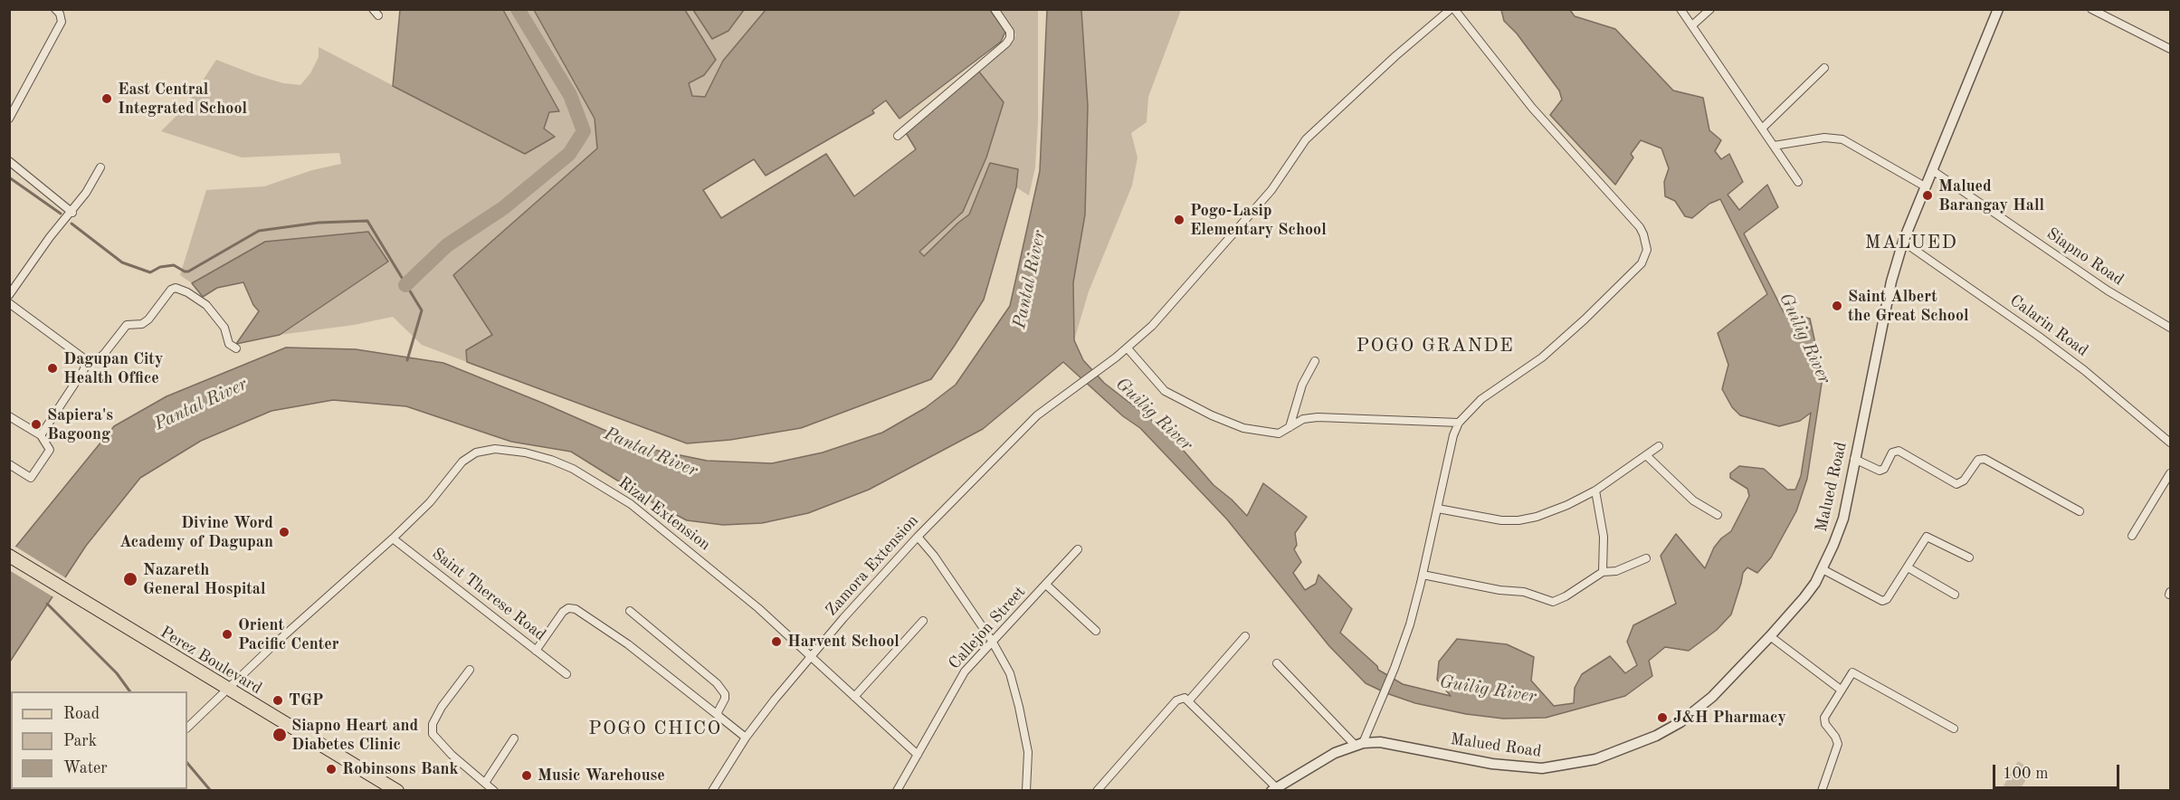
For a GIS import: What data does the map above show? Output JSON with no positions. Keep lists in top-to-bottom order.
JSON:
{
  "streets": {
    "main road": ["Perez Boulevard"],
    "street": [
      "Siapno Road",
      "Calarin Road",
      "Malued Road",
      "Rizal Extension",
      "Zamora Extension",
      "Saint Therese Road",
      "Callejon Street"
    ]
  },
  "crossings": [
    ["Siapno Road", "Malued Road"],
    ["Calarin Road", "Malued Road"],
    ["Rizal Extension", "Zamora Extension"],
    ["Rizal Extension", "Saint Therese Road"],
    ["Rizal Extension", "Callejon Street"],
    ["Rizal Extension", "Perez Boulevard"]
  ],
  "districts": ["MALUED", "POGO GRANDE", "POGO CHICO"],
  "water": ["Pantal River", "Guilig River"],
  "places": [
    "East Central Integrated School",
    "Malued Barangay Hall",
    "Pogo-Lasip Elementary School",
    "Saint Albert the Great School",
    "Dagupan City Health Office",
    "Sapiera's Bagoong",
    "Divine Word Academy of Dagupan",
    "Nazareth General Hospital",
    "Orient Pacific Center",
    "Harvent School",
    "TGP",
    "J&H Pharmacy",
    "Siapno Heart and Diabetes Clinic",
    "Robinsons Bank",
    "Music Warehouse"
  ],
  "legend": ["Road", "Park", "Water"],
  "scale_bar": "100 m"
}
